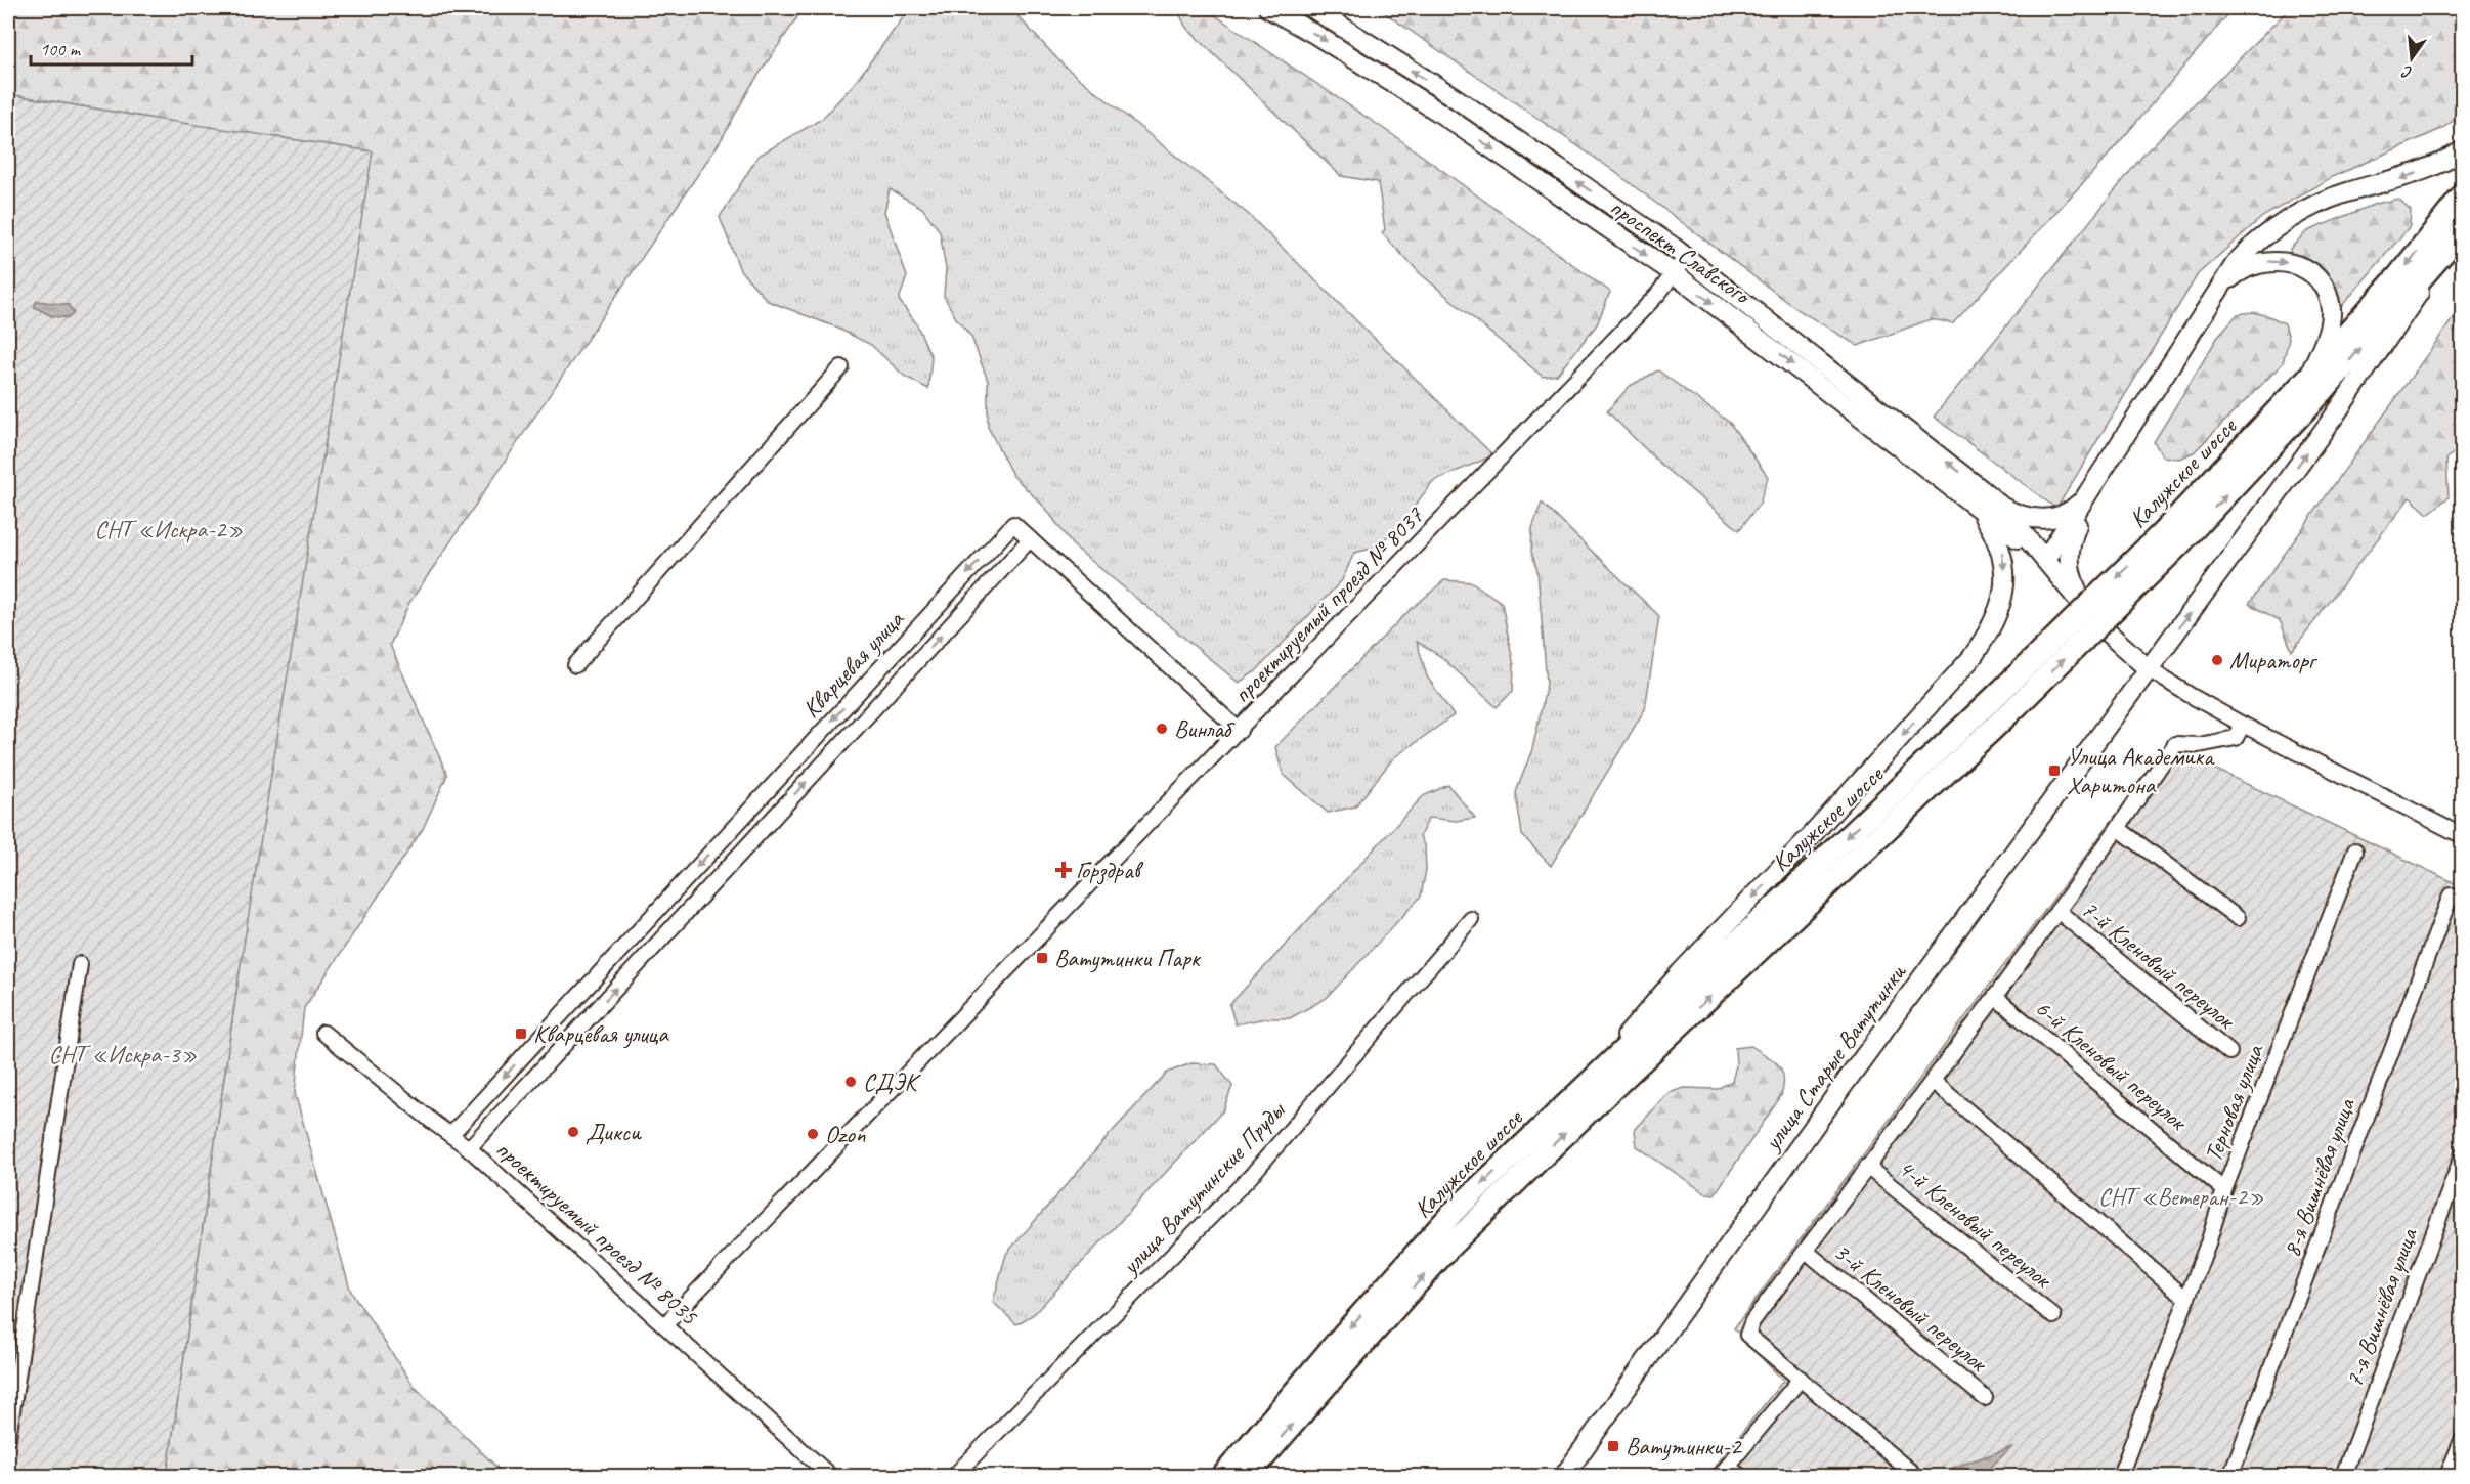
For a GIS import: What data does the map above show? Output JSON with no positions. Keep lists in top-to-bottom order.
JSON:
{
  "streets": {
    "highway": ["Калужское шоссе"],
    "main road": ["проспект Славского", "улица Старые Ватутинки"],
    "street": [
      "проектируемый проезд № 8037",
      "Кварцевая улица",
      "7-й Кленовый переулок",
      "6-й Кленовый переулок",
      "Терновая улица",
      "8-я Вишнёвая улица",
      "улица Ватутинские Пруды",
      "4-й Кленовый переулок",
      "проектируемый проезд № 8035",
      "3-й Кленовый переулок",
      "7-я Вишнёвая улица"
    ]
  },
  "crossings": [
    ["проспект Славского", "Калужское шоссе"],
    ["проспект Славского", "проектируемый проезд № 8037"],
    ["проспект Славского", "улица Старые Ватутинки"],
    ["Калужское шоссе", "улица Старые Ватутинки"],
    ["проектируемый проезд № 8037", "проектируемый проезд № 8035"],
    ["Кварцевая улица", "проектируемый проезд № 8035"],
    ["6-й Кленовый переулок", "Терновая улица"]
  ],
  "parks": ["СНТ «Искра-2»", "СНТ «Искра-3»", "СНТ «Ветеран-2»"],
  "places": {
    "other": [
      "Мираторг",
      "Винлаб",
      "СДЭК",
      "Дикси",
      "Ozon"
    ],
    "transit": [
      "Улица Академика Харитона",
      "Ватутинки Парк",
      "Кварцевая улица",
      "Ватутинки-2"
    ],
    "health": ["Горздрав"]
  },
  "scale_bar": "100 m",
  "north": "bottom"
}
